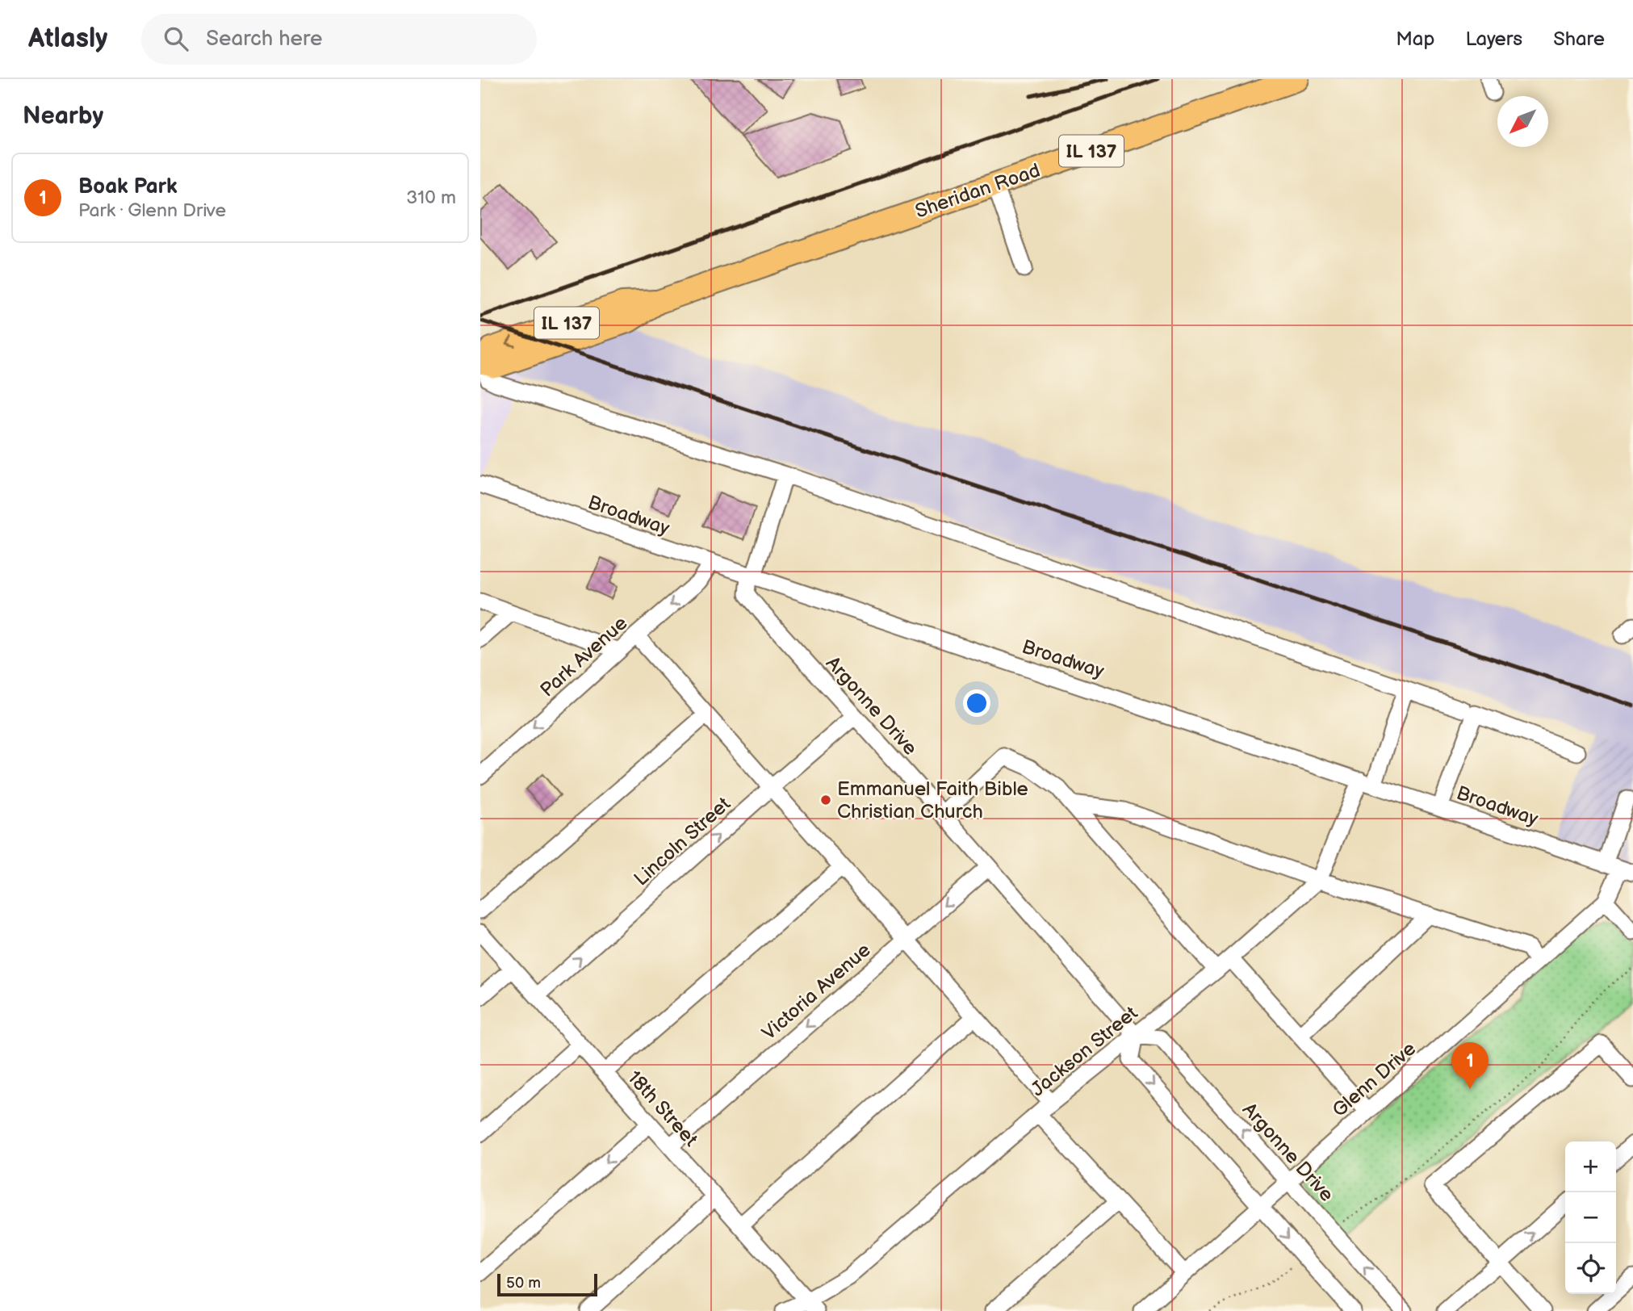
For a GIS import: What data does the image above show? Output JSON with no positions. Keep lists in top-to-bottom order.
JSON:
{
  "streets": {
    "highway": ["IL 137", "Sheridan Road"],
    "street": [
      "Broadway",
      "Park Avenue",
      "Argonne Drive",
      "Lincoln Street",
      "Victoria Avenue",
      "Jackson Street",
      "Glenn Drive",
      "18th Street"
    ]
  },
  "crossings": [
    ["Broadway", "Park Avenue"],
    ["Broadway", "Argonne Drive"],
    ["Broadway", "Jackson Street"],
    ["Broadway", "Glenn Drive"],
    ["Argonne Drive", "Lincoln Street"],
    ["Argonne Drive", "Victoria Avenue"],
    ["Argonne Drive", "Jackson Street"],
    ["Argonne Drive", "Glenn Drive"],
    ["Lincoln Street", "18th Street"],
    ["Victoria Avenue", "18th Street"],
    ["Jackson Street", "18th Street"]
  ],
  "places": ["Emmanuel Faith Bible Christian Church"],
  "scale_bar": "50 m",
  "north": "bottom left",
  "page": {
    "header": "Atlasly",
    "search": "Search here",
    "nav": ["Map", "Layers", "Share"],
    "heading": "Nearby",
    "list": [
      {
        "mark": "1",
        "name": "Boak Park",
        "note": "Park · Glenn Drive",
        "value": "310 m"
      }
    ],
    "pins": "1",
    "map_buttons": ["+", "−"],
    "scale": "50 m"
  }
}
